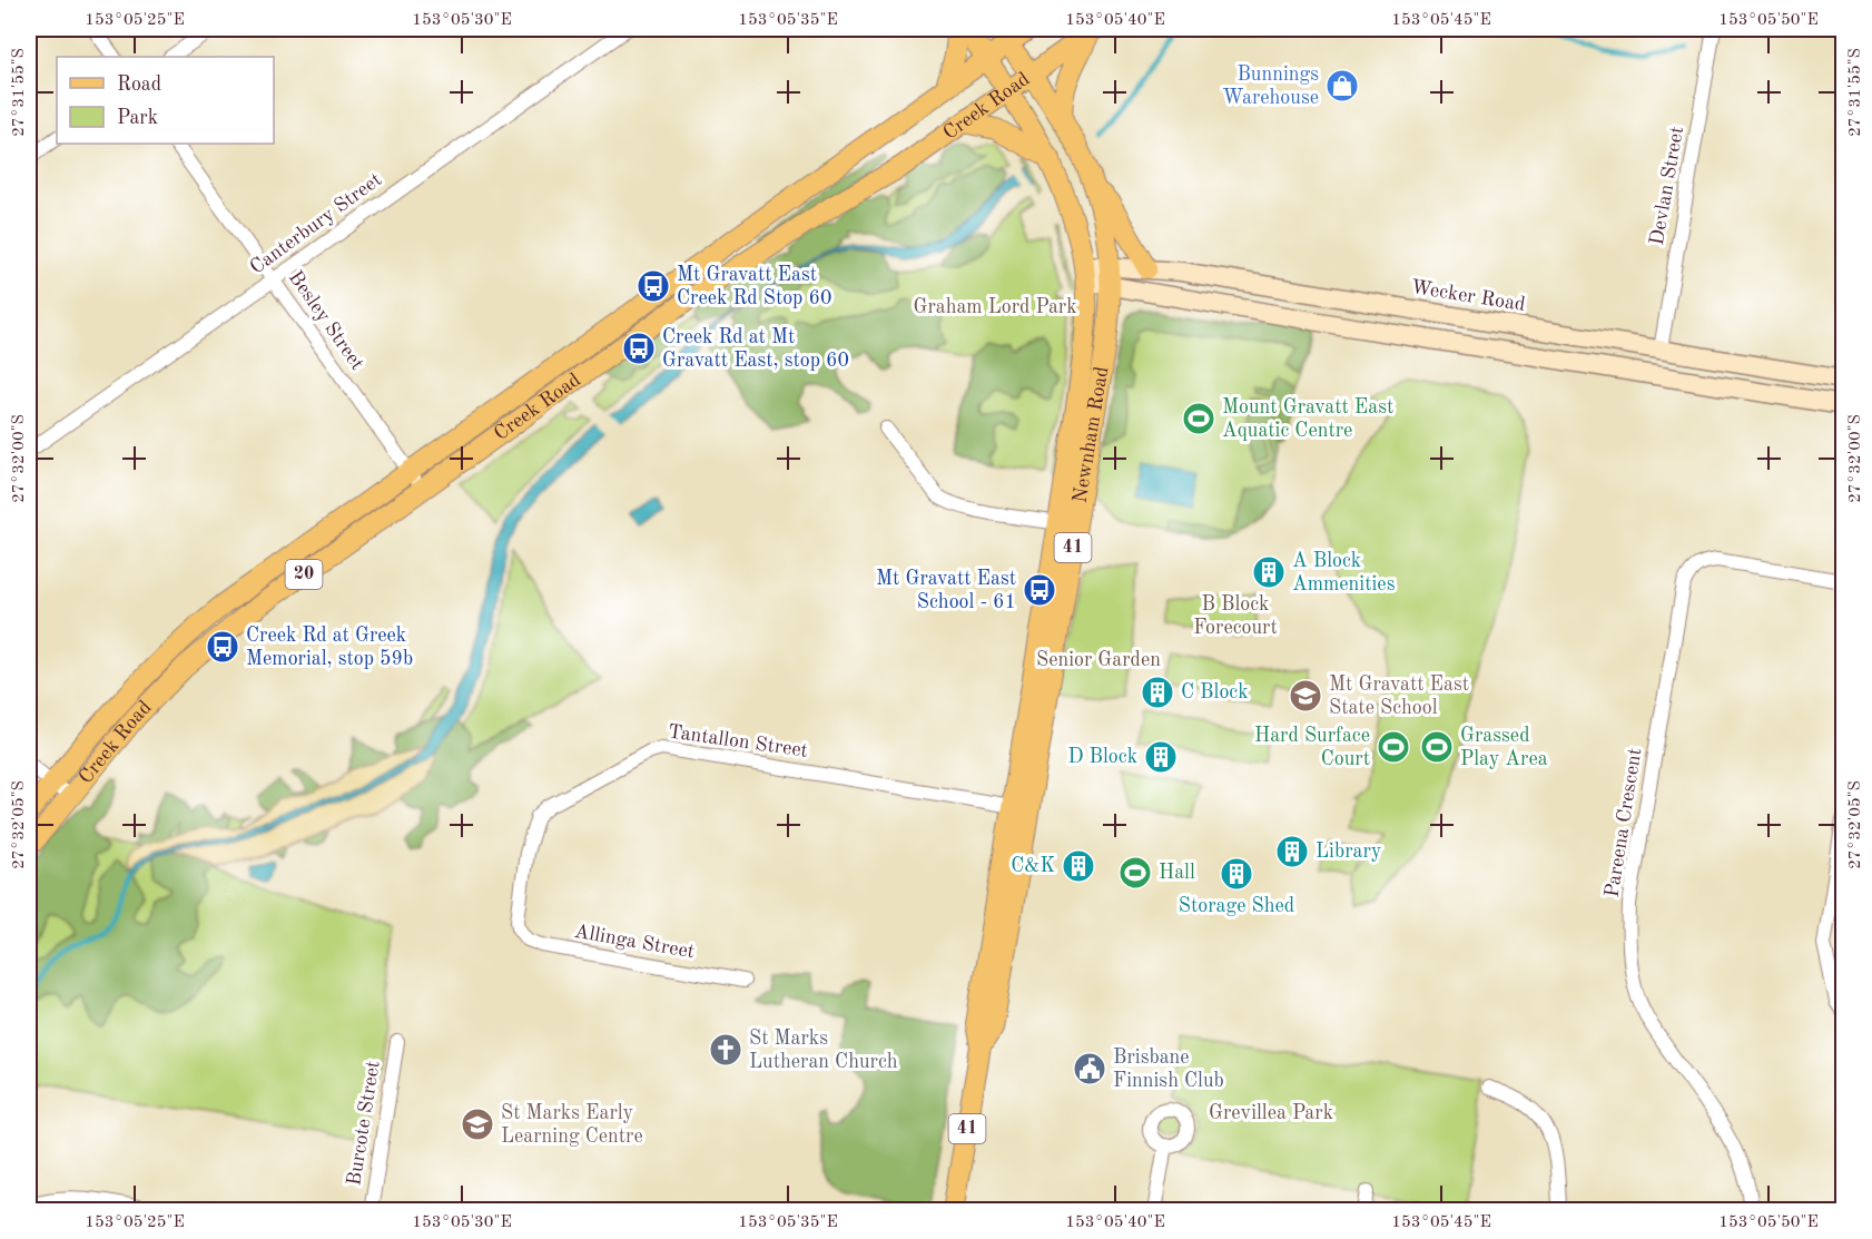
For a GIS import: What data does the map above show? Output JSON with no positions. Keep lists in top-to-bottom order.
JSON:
{
  "streets": {
    "main road": [
      "Creek Road",
      "Newnham Road",
      "41",
      "20"
    ],
    "street": [
      "Devlan Street",
      "Canterbury Street",
      "Wecker Road",
      "Besley Street",
      "Tantallon Street",
      "Pareena Crescent",
      "Allinga Street",
      "Burcote Street"
    ]
  },
  "crossings": [
    ["Creek Road", "Besley Street"],
    ["Creek Road", "Newnham Road"],
    ["Creek Road", "41"],
    ["Devlan Street", "Wecker Road"],
    ["Canterbury Street", "Besley Street"],
    ["Wecker Road", "Newnham Road"],
    ["Newnham Road", "41"],
    ["Newnham Road", "Tantallon Street"],
    ["Tantallon Street", "Allinga Street"]
  ],
  "parks": [
    "Graham Lord Park",
    "B Block Forecourt",
    "Senior Garden",
    "Grevillea Park"
  ],
  "places": {
    "shop": ["Bunnings Warehouse"],
    "bus stop": [
      "Mt Gravatt East Creek Rd Stop 60",
      "Creek Rd at Mt Gravatt East, stop 60",
      "Mt Gravatt East School - 61",
      "Creek Rd at Greek Memorial, stop 59b"
    ],
    "sports": [
      "Mount Gravatt East Aquatic Centre",
      "Hard Surface Court",
      "Grassed Play Area",
      "Hall"
    ],
    "building": [
      "A Block Ammenities",
      "C Block",
      "D Block",
      "Library",
      "C&K",
      "Storage Shed"
    ],
    "school or university": ["Mt Gravatt East State School", "St Marks Early Learning Centre"],
    "church": ["St Marks Lutheran Church"],
    "public building": ["Brisbane Finnish Club"]
  },
  "legend": ["Road", "Park"],
  "coordinates": [
    "153°05'25\"E",
    "153°05'30\"E",
    "153°05'35\"E",
    "153°05'40\"E",
    "153°05'45\"E",
    "153°05'50\"E",
    "27°31'55\"S",
    "27°32'00\"S",
    "27°32'05\"S"
  ]
}
